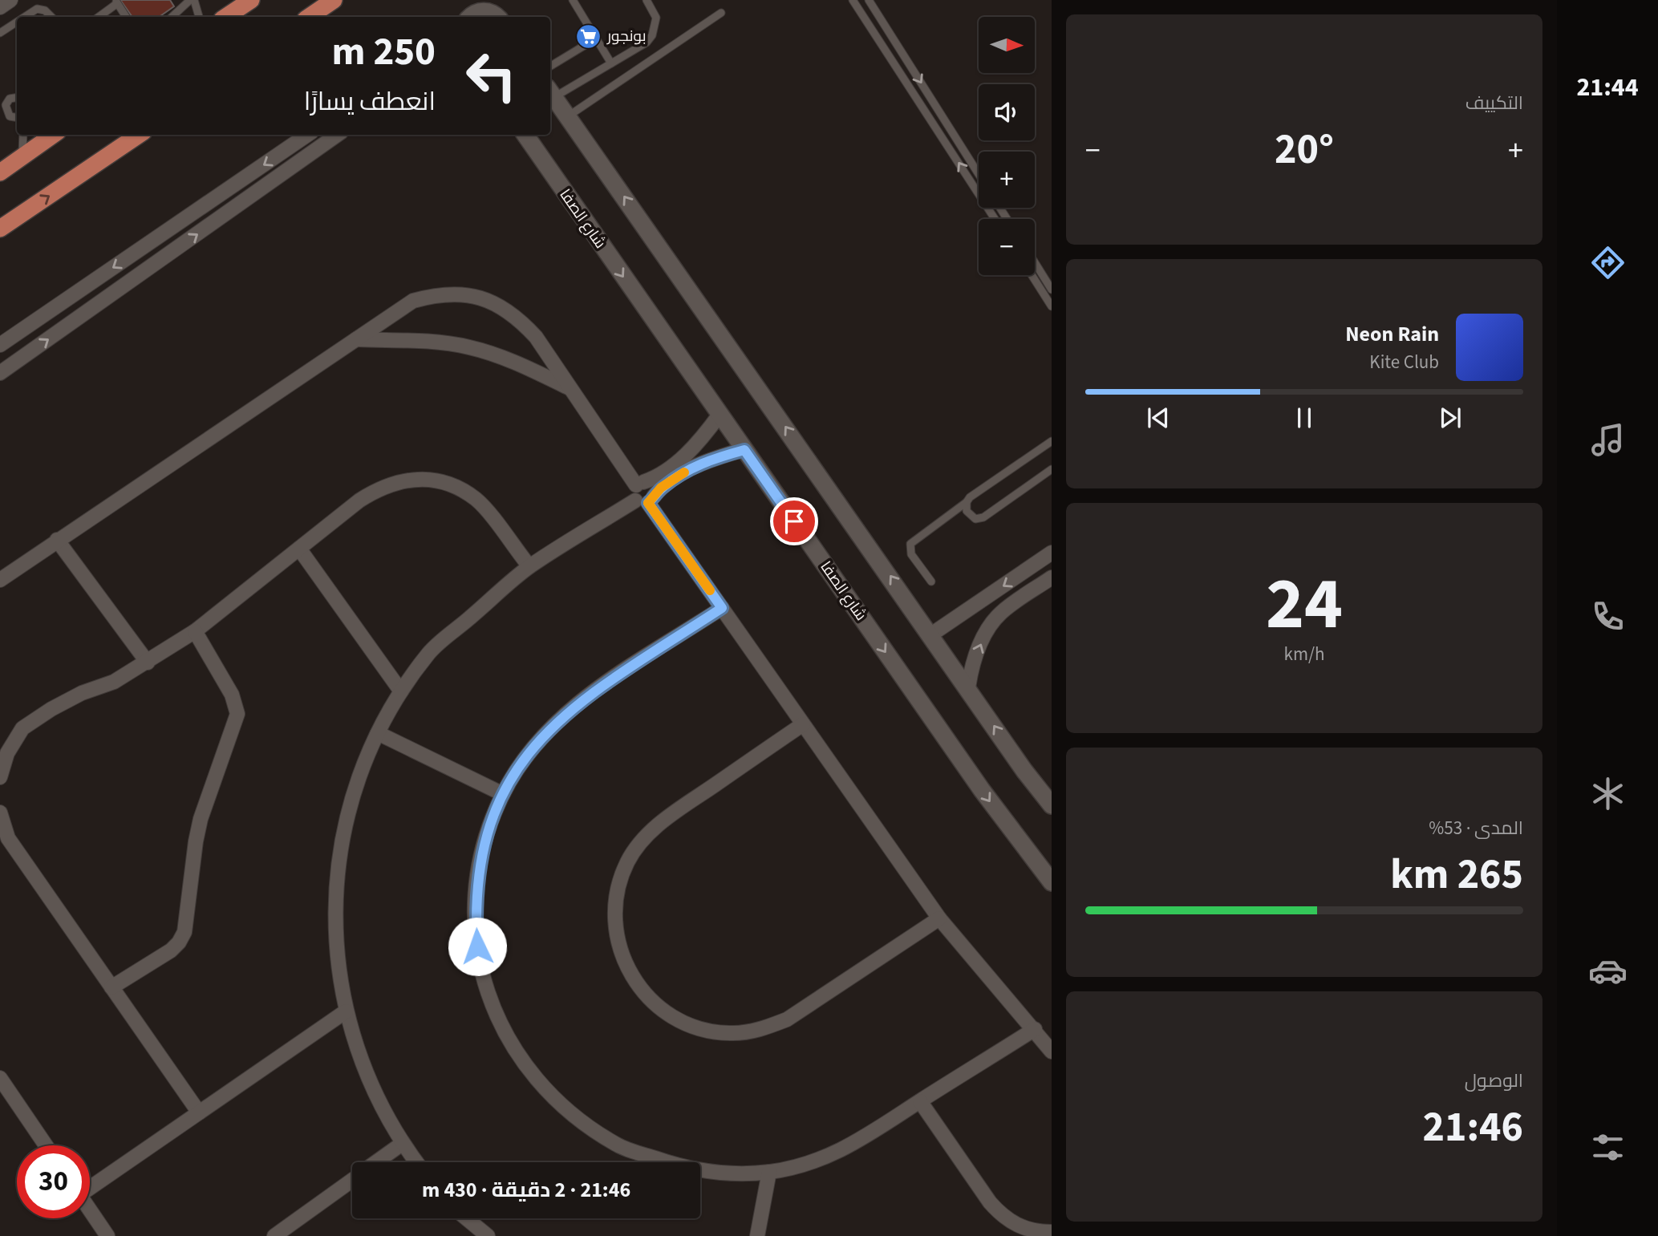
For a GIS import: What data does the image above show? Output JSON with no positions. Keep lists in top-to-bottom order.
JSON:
{
  "streets": {
    "street": ["شارع الصفا"]
  },
  "places": {
    "supermarket": ["بونجور"]
  },
  "north": "right",
  "page": {
    "tabs": "21:44",
    "tile": [
      "التكييف",
      ["24", "km/h"],
      ["المدى · 53%", "265 km"],
      ["الوصول", "21:46"]
    ],
    "map_buttons": ["+", "−"],
    "turn": ["250 m", "انعطف يسارًا"],
    "heat": ["−", "20°", "+"],
    "song": ["Neon Rain", "Kite Club"],
    "limit": "30",
    "trip": "21:46 · 2 دقيقة · 430 m"
  }
}
